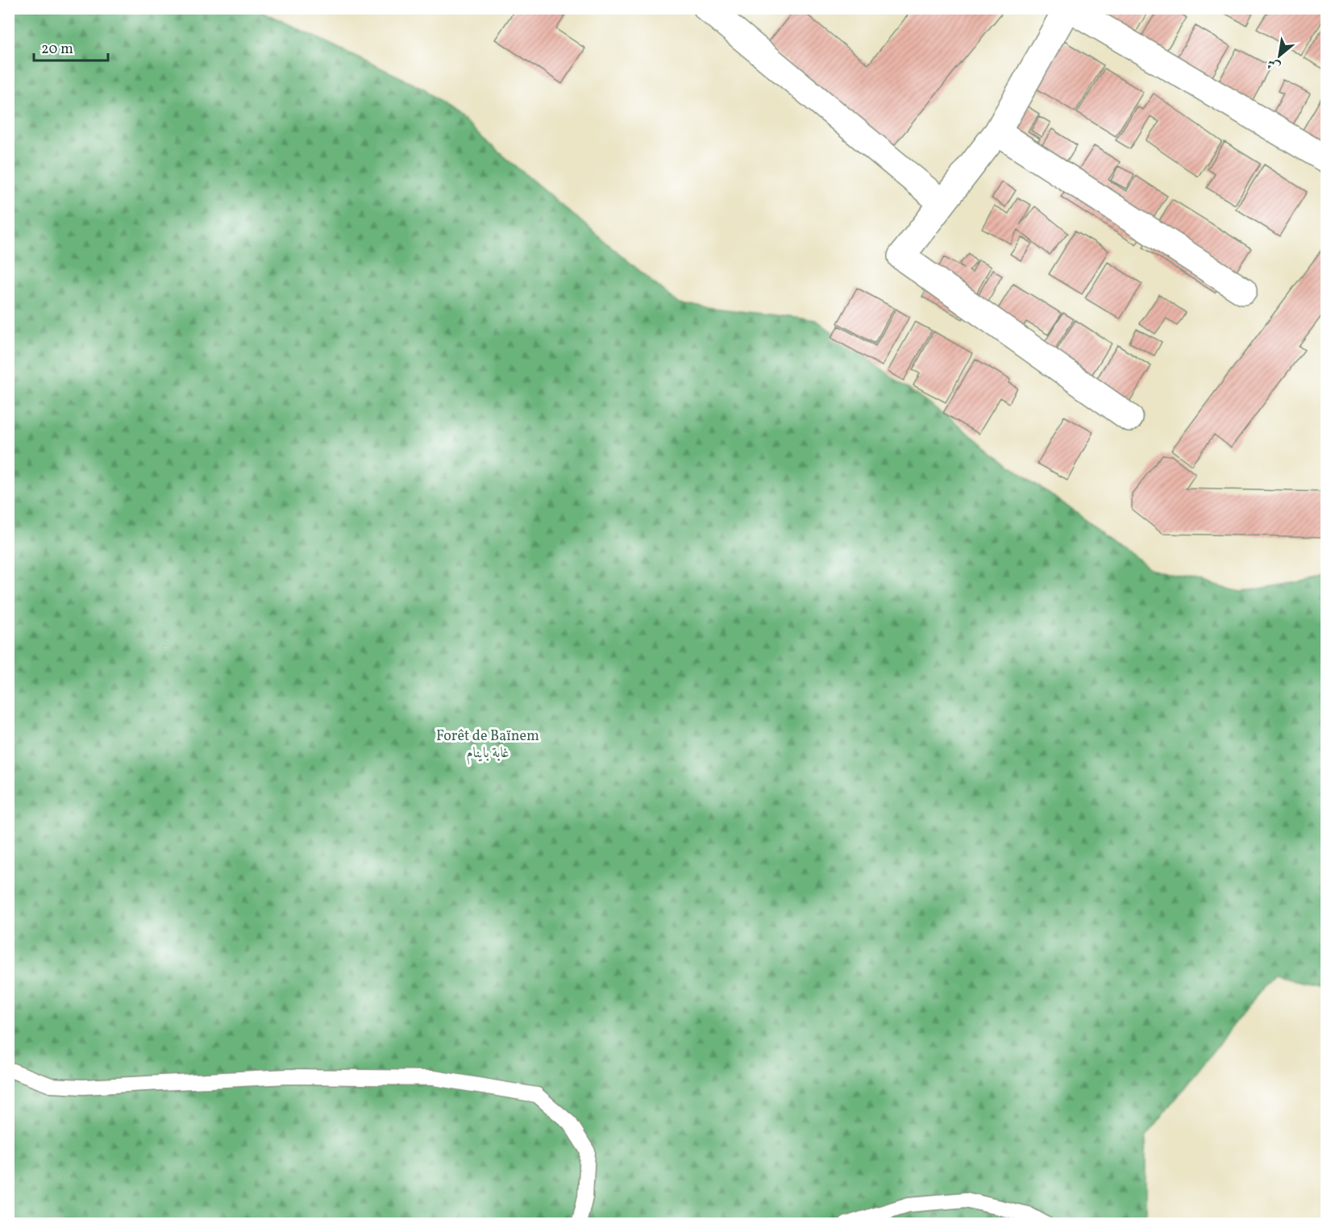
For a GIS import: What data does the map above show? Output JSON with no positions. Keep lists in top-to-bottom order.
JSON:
{
  "parks": ["Forêt de Baïnem غابة باينام"],
  "scale_bar": "20 m",
  "north": "bottom left"
}
